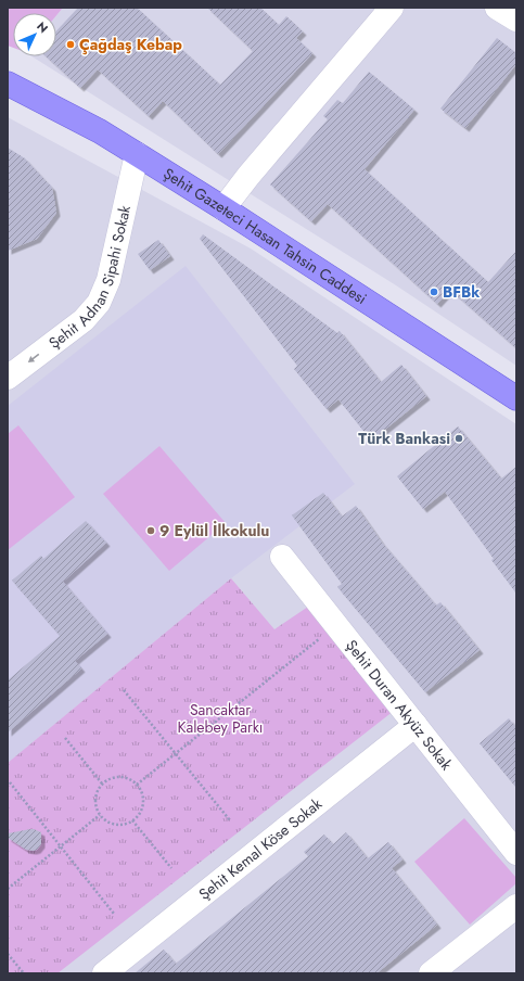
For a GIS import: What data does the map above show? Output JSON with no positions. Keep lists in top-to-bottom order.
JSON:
{
  "streets": {
    "main road": ["Şehit Gazeteci Hasan Tahsin Caddesi"],
    "street": ["Şehit Adnan Sipahi Sokak", "Şehit Duran Akyüz Sokak", "Şehit Kemal Köse Sokak"]
  },
  "crossings": [
    ["Şehit Gazeteci Hasan Tahsin Caddesi", "Şehit Adnan Sipahi Sokak"],
    ["Şehit Duran Akyüz Sokak", "Şehit Kemal Köse Sokak"]
  ],
  "one_way": ["Şehit Adnan Sipahi Sokak"],
  "parks": ["Sancaktar Kalebey Parkı"],
  "places": [
    "Çağdaş Kebap",
    "BFBk",
    "Türk Bankasi",
    "9 Eylül İlkokulu"
  ],
  "north": "top right"
}
